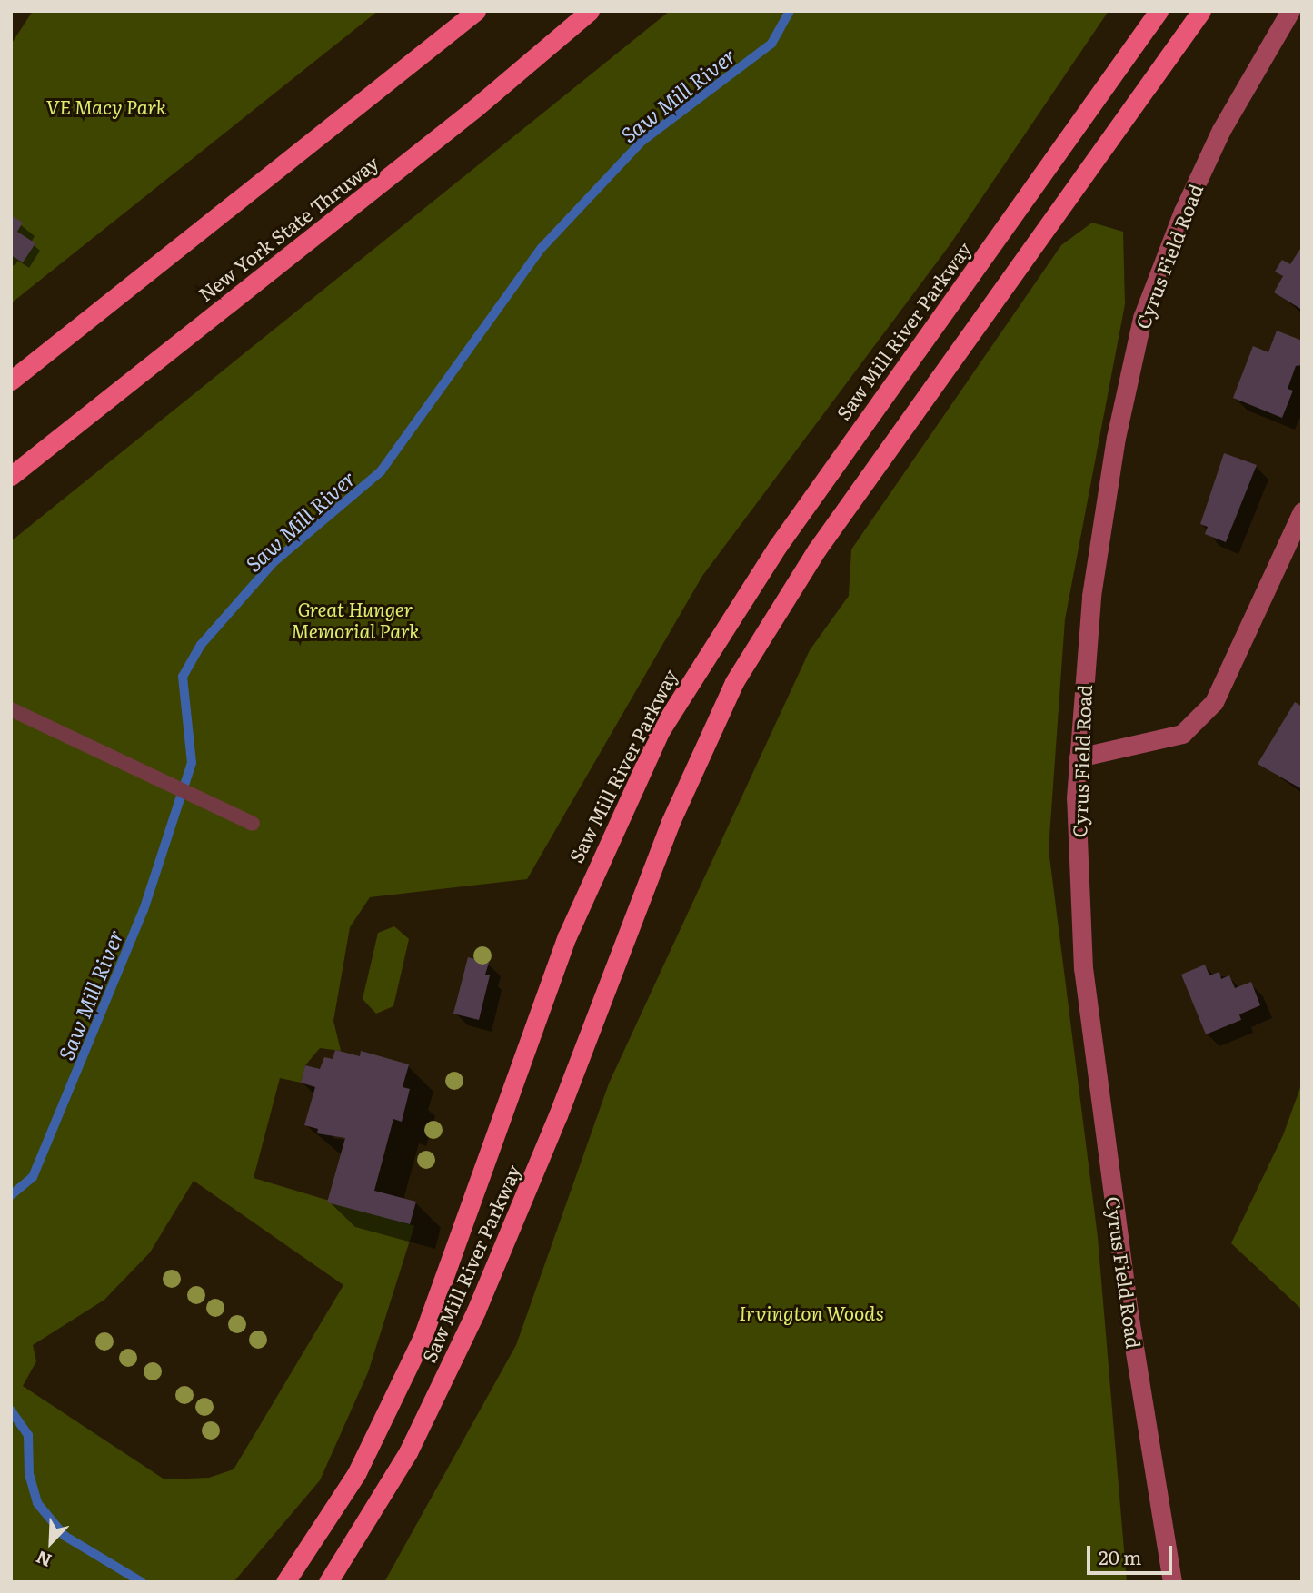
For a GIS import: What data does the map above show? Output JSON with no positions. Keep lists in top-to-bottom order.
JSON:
{
  "streets": {
    "highway": ["New York State Thruway", "Saw Mill River Parkway"],
    "street": ["Cyrus Field Road"]
  },
  "water": ["Saw Mill River"],
  "parks": ["VE Macy Park", "Great Hunger Memorial Park", "Irvington Woods"],
  "scale_bar": "20 m",
  "north": "bottom left"
}
